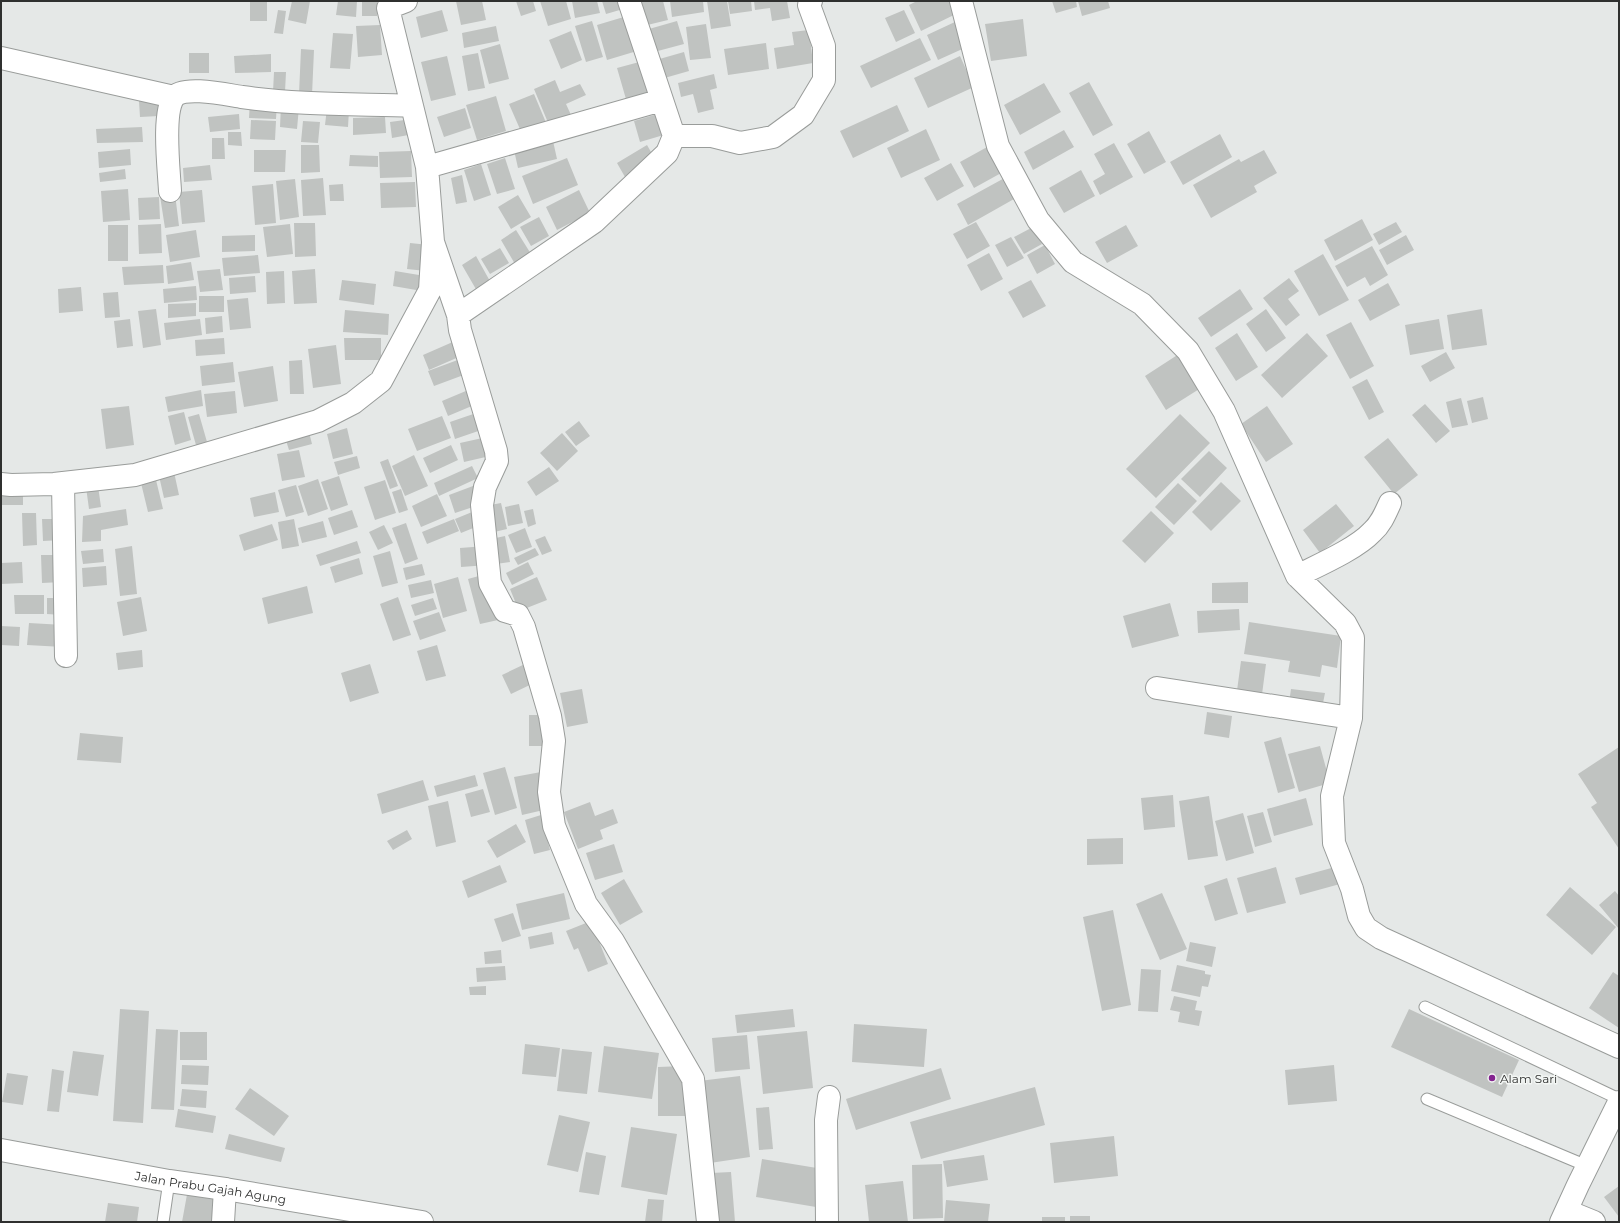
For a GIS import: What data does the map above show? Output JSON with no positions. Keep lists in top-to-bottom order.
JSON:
{
  "streets": {
    "main road": ["Jalan Prabu Gajah Agung"]
  },
  "places": ["Alam Sari"]
}
